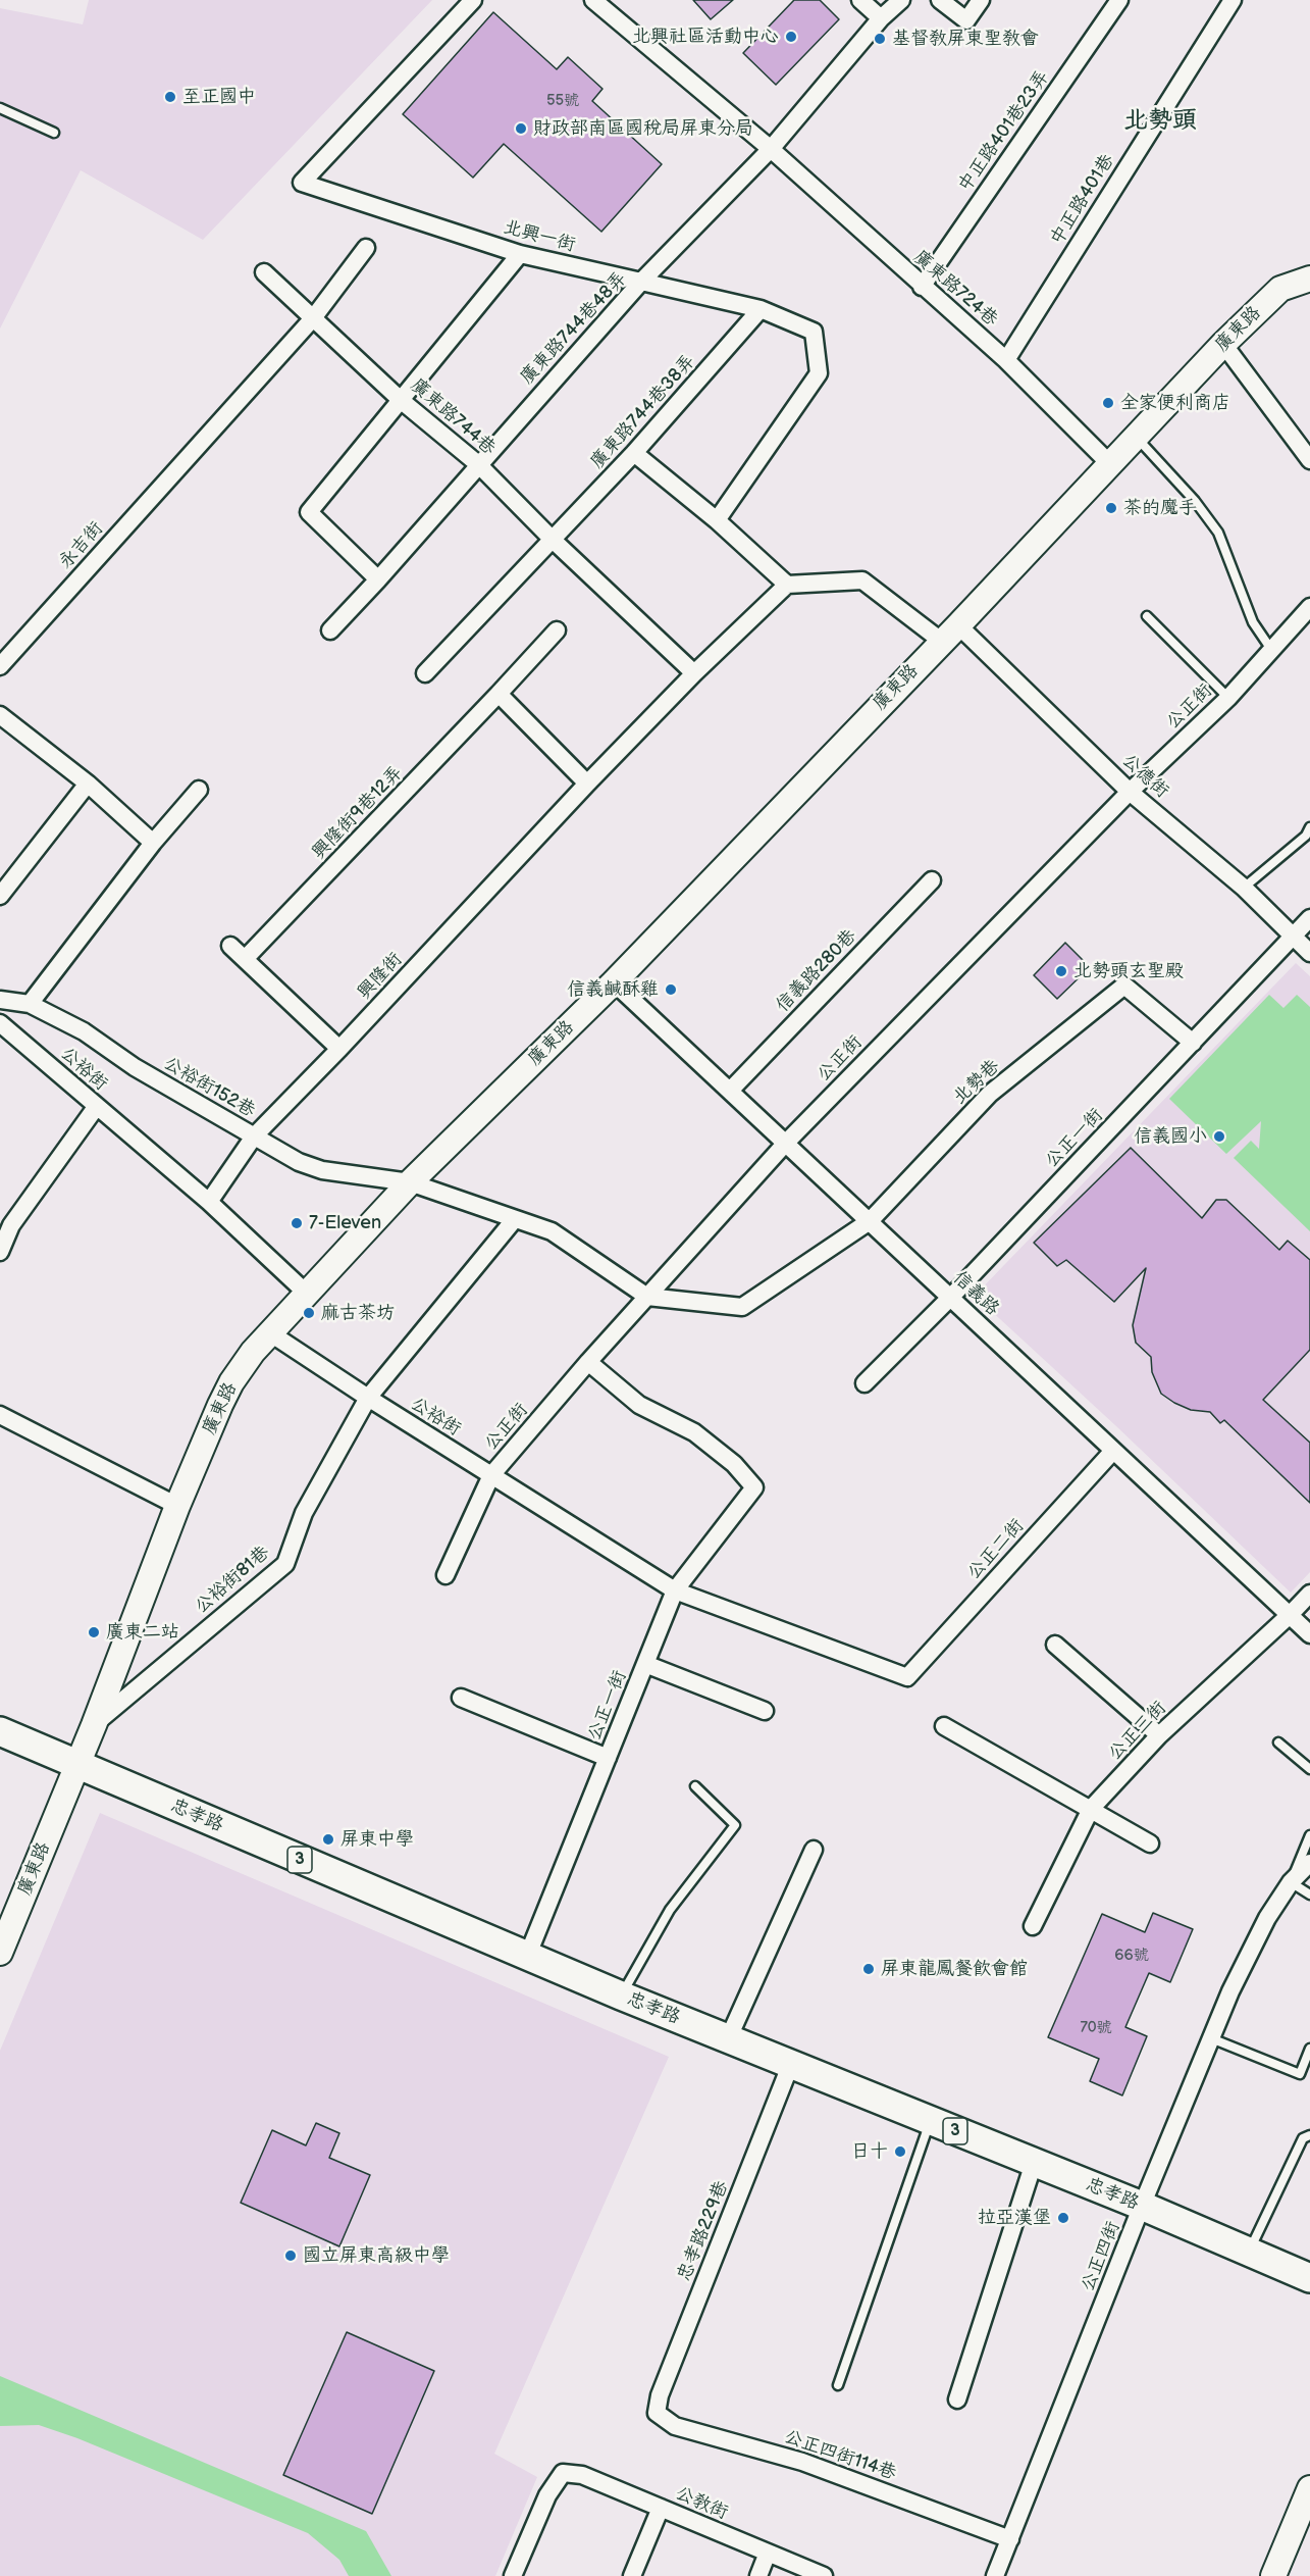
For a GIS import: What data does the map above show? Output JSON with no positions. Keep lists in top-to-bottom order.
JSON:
{
  "streets": {
    "main road": ["忠孝路", "3"],
    "street": [
      "中正路401巷23弄",
      "中正路401巷",
      "北興一街",
      "廣東路724巷",
      "廣東路744巷48弄",
      "廣東路",
      "廣東路744巷38弄",
      "廣東路744巷",
      "永吉街",
      "公正街",
      "公德街",
      "興隆街9巷12弄",
      "信義路280巷",
      "興隆街",
      "公裕街",
      "北勢巷",
      "公裕街152巷",
      "公正一街",
      "信義路",
      "公正二街",
      "公裕街81巷",
      "公正三街",
      "忠孝路229巷",
      "公正四街",
      "公正四街114巷",
      "公教街"
    ]
  },
  "crossings": [
    ["中正路401巷23弄", "廣東路724巷"],
    ["中正路401巷", "廣東路724巷"],
    ["北興一街", "廣東路744巷48弄"],
    ["廣東路724巷", "廣東路"],
    ["廣東路744巷48弄", "廣東路744巷38弄"],
    ["廣東路744巷48弄", "廣東路744巷"],
    ["廣東路", "公德街"],
    ["廣東路", "公裕街"],
    ["廣東路", "公裕街152巷"],
    ["廣東路", "信義路"],
    ["廣東路", "公裕街81巷"],
    ["廣東路", "忠孝路"],
    ["廣東路744巷38弄", "廣東路744巷"],
    ["廣東路744巷", "永吉街"],
    ["公正街", "公德街"],
    ["公正街", "公裕街"],
    ["公正街", "北勢巷"],
    ["公正街", "公裕街152巷"],
    ["公正街", "公正一街"],
    ["公正街", "信義路"],
    ["公德街", "公正一街"],
    ["信義路280巷", "信義路"],
    ["興隆街", "公裕街"],
    ["興隆街", "公裕街152巷"],
    ["公裕街", "公正一街"],
    ["公裕街", "公正二街"],
    ["公裕街", "公裕街81巷"],
    ["北勢巷", "公裕街152巷"],
    ["北勢巷", "公正一街"],
    ["北勢巷", "信義路"],
    ["公裕街152巷", "公裕街81巷"],
    ["公正一街", "信義路"],
    ["公正一街", "忠孝路"],
    ["信義路", "公正二街"],
    ["信義路", "公正三街"],
    ["忠孝路", "忠孝路229巷"],
    ["忠孝路", "公正四街"],
    ["忠孝路229巷", "公正四街114巷"],
    ["公正四街", "公正四街114巷"]
  ],
  "districts": ["北勢頭"],
  "places": [
    "北興社區活動中心",
    "基督教屏東聖教會",
    "至正國中",
    "財政部南區國稅局屏東分局",
    "全家便利商店",
    "茶的魔手",
    "北勢頭玄聖殿",
    "信義鹹酥雞",
    "信義國小",
    "7-Eleven",
    "麻古茶坊",
    "廣東二站",
    "屏東中學",
    "屏東龍鳳餐飲會館",
    "日十",
    "拉亞漢堡",
    "國立屏東高級中學"
  ],
  "house_numbers": ["55號", "66號", "70號"]
}
